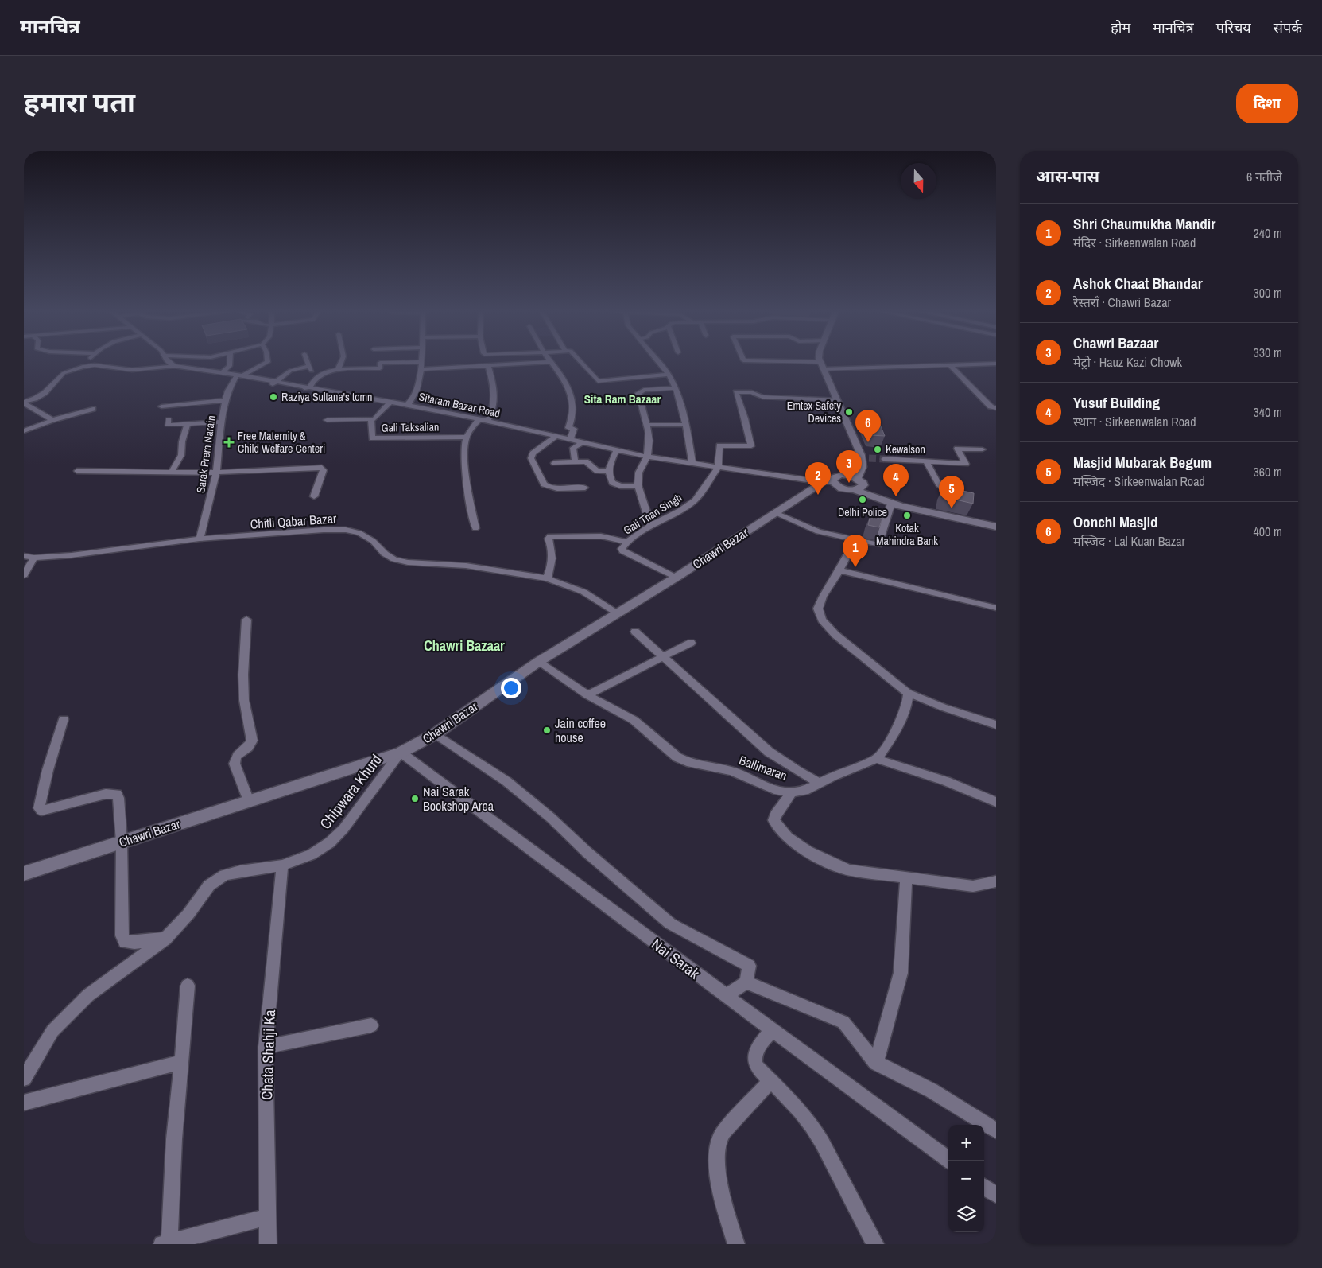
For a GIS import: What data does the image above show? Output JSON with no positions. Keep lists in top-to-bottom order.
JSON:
{
  "streets": {
    "street": [
      "Sitaram Bazar Road",
      "Gali Taksalian",
      "Sarak Prem Narain",
      "Gali Than Singh",
      "Chitli Qabar Bazar",
      "Chawri Bazar",
      "Ballimaran",
      "Chipwara Khurd",
      "Nai Sarak",
      "Chata Shahji Ka"
    ]
  },
  "crossings": [
    ["Sitaram Bazar Road", "Sarak Prem Narain"],
    ["Sitaram Bazar Road", "Gali Than Singh"],
    ["Sitaram Bazar Road", "Chawri Bazar"],
    ["Sarak Prem Narain", "Chitli Qabar Bazar"],
    ["Gali Than Singh", "Chawri Bazar"],
    ["Chitli Qabar Bazar", "Chawri Bazar"],
    ["Chawri Bazar", "Ballimaran"],
    ["Chawri Bazar", "Chipwara Khurd"],
    ["Chawri Bazar", "Nai Sarak"],
    ["Chipwara Khurd", "Nai Sarak"],
    ["Chipwara Khurd", "Chata Shahji Ka"]
  ],
  "districts": ["Sita Ram Bazaar", "Chawri Bazaar"],
  "places": {
    "other": [
      "Raziya Sultana's tomn",
      "Emtex Safety Devices",
      "Kewalson",
      "Delhi Police",
      "Kotak Mahindra Bank",
      "Jain coffee house",
      "Nai Sarak Bookshop Area"
    ],
    "health": ["Free Maternity & Child Welfare Centeri"]
  },
  "north": "bottom",
  "page": {
    "header": "मानचित्र",
    "nav": [
      "होम",
      "मानचित्र",
      "परिचय",
      "संपर्क"
    ],
    "title": "हमारा पता",
    "buttons": "दिशा",
    "heading": ["आस-पास", "6 नतीजे"],
    "list": [
      {
        "mark": "1",
        "name": "Shri Chaumukha Mandir",
        "note": "मंदिर · Sirkeenwalan Road",
        "value": "240 m"
      },
      {
        "mark": "2",
        "name": "Ashok Chaat Bhandar",
        "note": "रेस्तराँ · Chawri Bazar",
        "value": "300 m"
      },
      {
        "mark": "3",
        "name": "Chawri Bazaar",
        "note": "मेट्रो · Hauz Kazi Chowk",
        "value": "330 m"
      },
      {
        "mark": "4",
        "name": "Yusuf Building",
        "note": "स्थान · Sirkeenwalan Road",
        "value": "340 m"
      },
      {
        "mark": "5",
        "name": "Masjid Mubarak Begum",
        "note": "मस्जिद · Sirkeenwalan Road",
        "value": "360 m"
      },
      {
        "mark": "6",
        "name": "Oonchi Masjid",
        "note": "मस्जिद · Lal Kuan Bazar",
        "value": "400 m"
      }
    ],
    "pins": [
      "6",
      "3",
      "2",
      "4",
      "5",
      "1"
    ],
    "map_buttons": ["+", "−"]
  }
}
